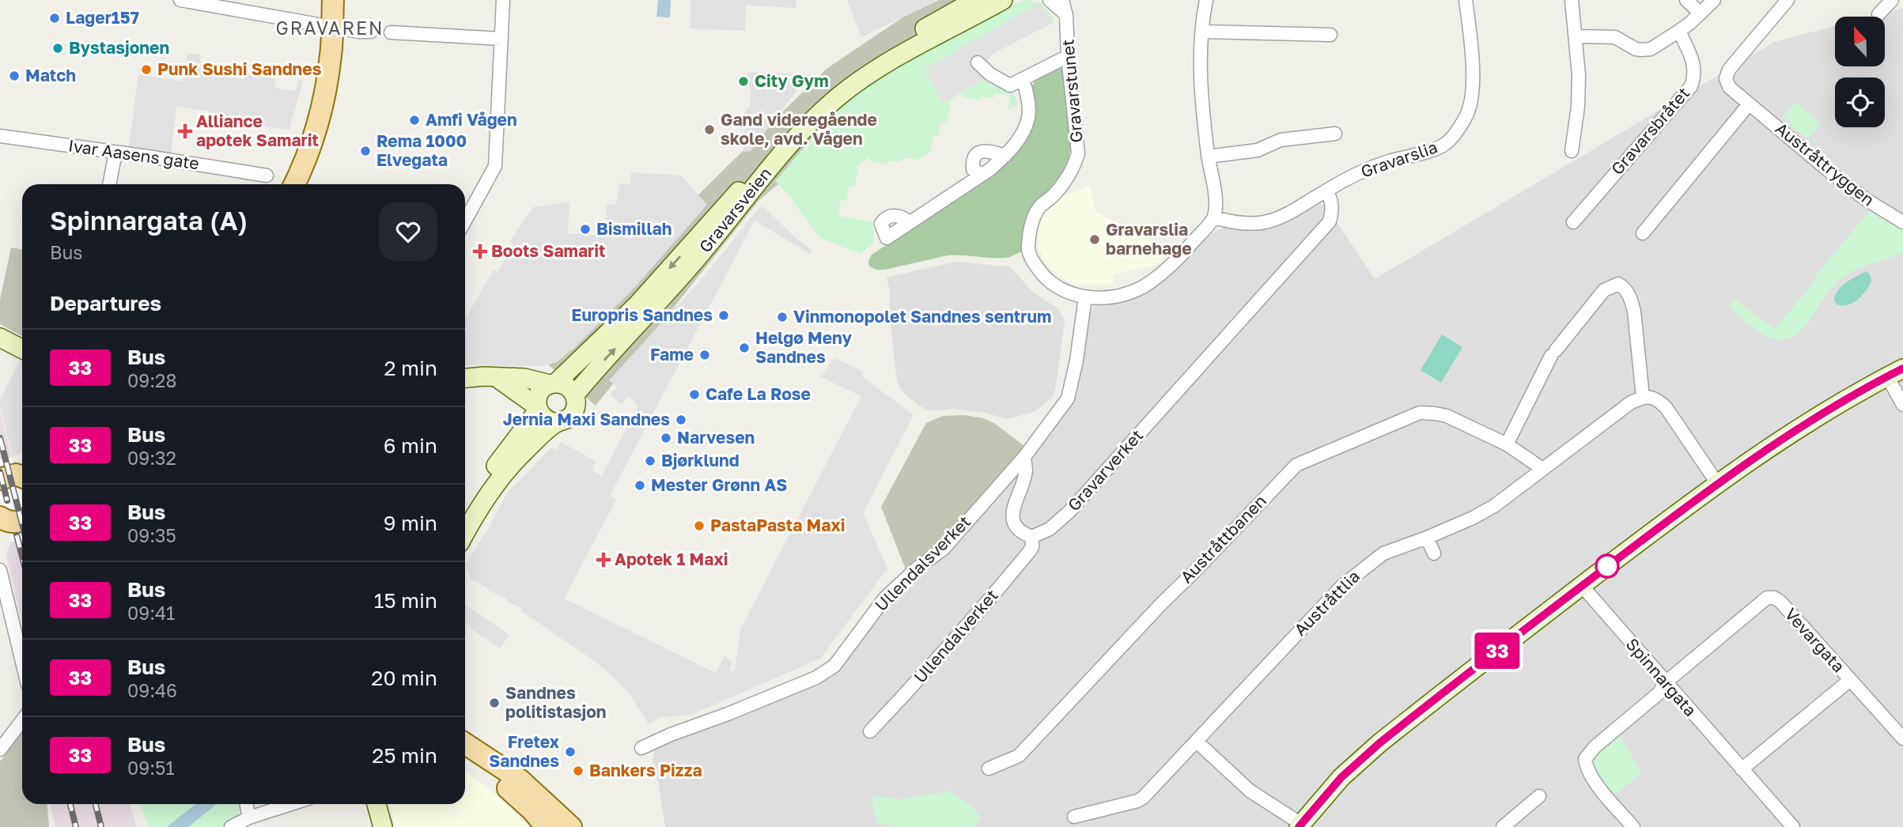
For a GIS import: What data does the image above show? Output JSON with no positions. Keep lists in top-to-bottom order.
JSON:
{
  "streets": {
    "main road": ["Gravarsveien"],
    "street": [
      "Gravarstunet",
      "Gravarsbråtet",
      "Ivar Aasens gate",
      "Gravarslia",
      "Austråttryggen",
      "Gravarverket",
      "Austråttbanen",
      "Ullendalsverket",
      "Austråttlia",
      "Ullendalverket",
      "Vevargata",
      "Spinnargata"
    ]
  },
  "crossings": [
    ["Gravarstunet", "Gravarslia"],
    ["Gravarslia", "Gravarverket"],
    ["Gravarverket", "Ullendalverket"],
    ["Austråttbanen", "Austråttlia"],
    ["Vevargata", "Spinnargata"]
  ],
  "districts": ["GRAVAREN"],
  "places": {
    "other": [
      "Lager157",
      "Bystasjonen",
      "Punk Sushi Sandnes",
      "Match",
      "City Gym",
      "Amfi Vågen",
      "Gand videregående skole, avd. Vågen",
      "Rema 1000 Elvegata",
      "Bismillah",
      "Gravarslia barnehage",
      "Europris Sandnes",
      "Vinmonopolet Sandnes sentrum",
      "Helgø Meny Sandnes",
      "Fame",
      "Cafe La Rose",
      "Jernia Maxi Sandnes",
      "Narvesen",
      "Bjørklund",
      "Mester Grønn AS",
      "PastaPasta Maxi",
      "Sandnes politistasjon",
      "Fretex Sandnes",
      "Bankers Pizza"
    ],
    "health": ["Alliance apotek Samarit", "Boots Samarit", "Apotek 1 Maxi"]
  },
  "lines": ["bus line 33"],
  "north": "top",
  "page": {
    "on_map": "33",
    "heading": [
      ["Spinnargata (A)", "Bus"],
      "Departures"
    ],
    "list": [
      {
        "mark": "33",
        "name": "Bus",
        "note": "09:28",
        "value": "2 min"
      },
      {
        "mark": "33",
        "name": "Bus",
        "note": "09:32",
        "value": "6 min"
      },
      {
        "mark": "33",
        "name": "Bus",
        "note": "09:35",
        "value": "9 min"
      },
      {
        "mark": "33",
        "name": "Bus",
        "note": "09:41",
        "value": "15 min"
      },
      {
        "mark": "33",
        "name": "Bus",
        "note": "09:46",
        "value": "20 min"
      },
      {
        "mark": "33",
        "name": "Bus",
        "note": "09:51",
        "value": "25 min"
      }
    ]
  }
}
